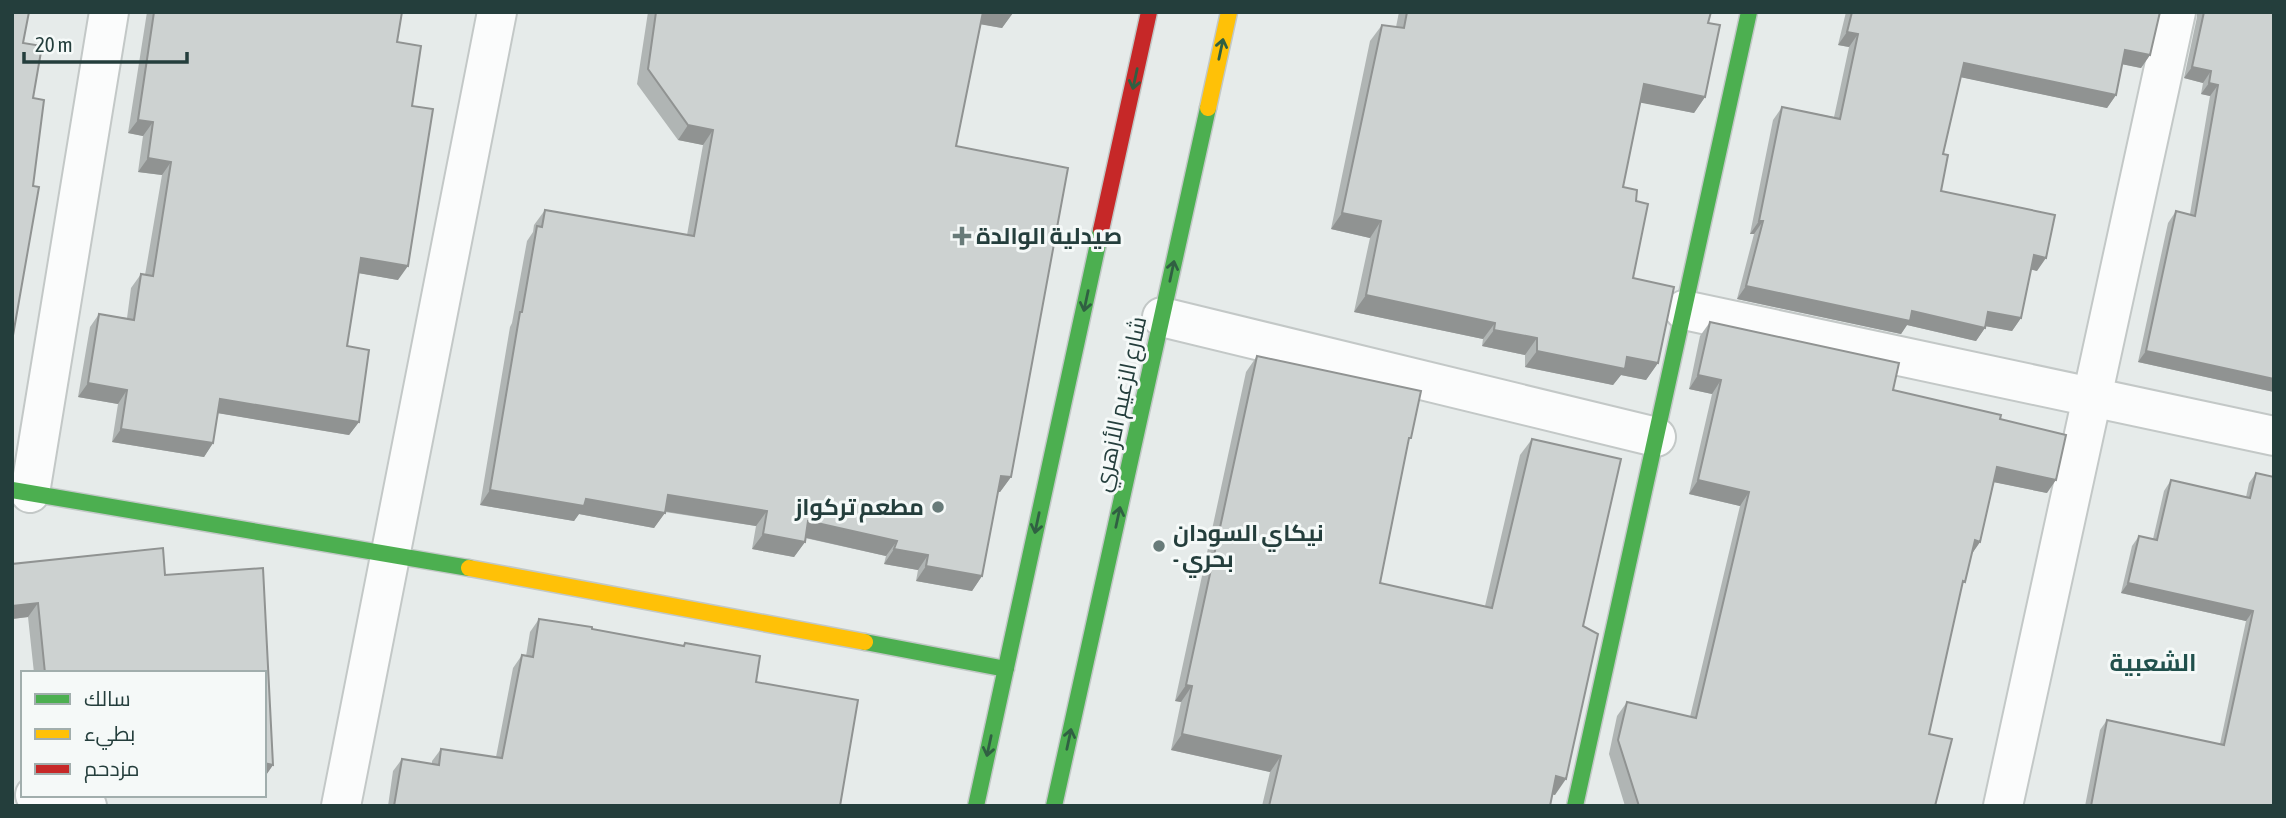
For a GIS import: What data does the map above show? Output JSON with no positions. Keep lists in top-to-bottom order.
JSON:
{
  "streets": {
    "street": ["شارع الزعيم الأزهري"]
  },
  "districts": ["الشعبية"],
  "places": {
    "health": ["صيدلية الوالدة"],
    "other": ["مطعم تركواز", "نيكاي السودان - بحري"]
  },
  "legend": ["سالك", "بطيء", "مزدحم"],
  "scale_bar": "20 m"
}
